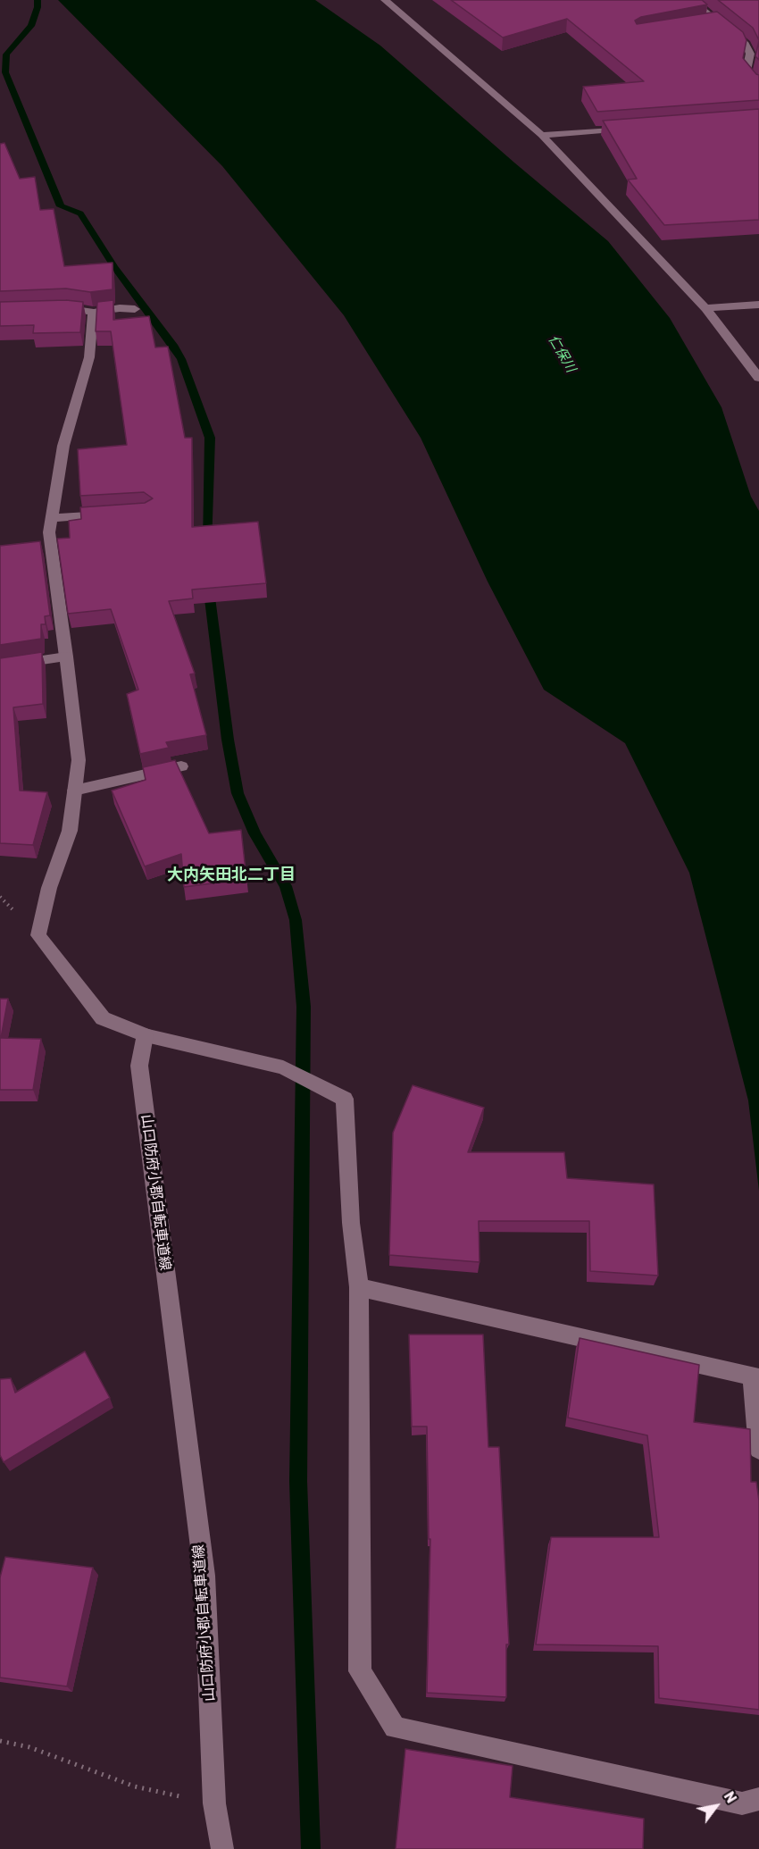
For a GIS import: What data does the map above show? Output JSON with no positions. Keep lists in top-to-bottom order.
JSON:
{
  "streets": {
    "street": ["山口防府小郡自転車道線"]
  },
  "districts": ["大内矢田北二丁目"],
  "water": ["仁保川"],
  "north": "top right"
}
